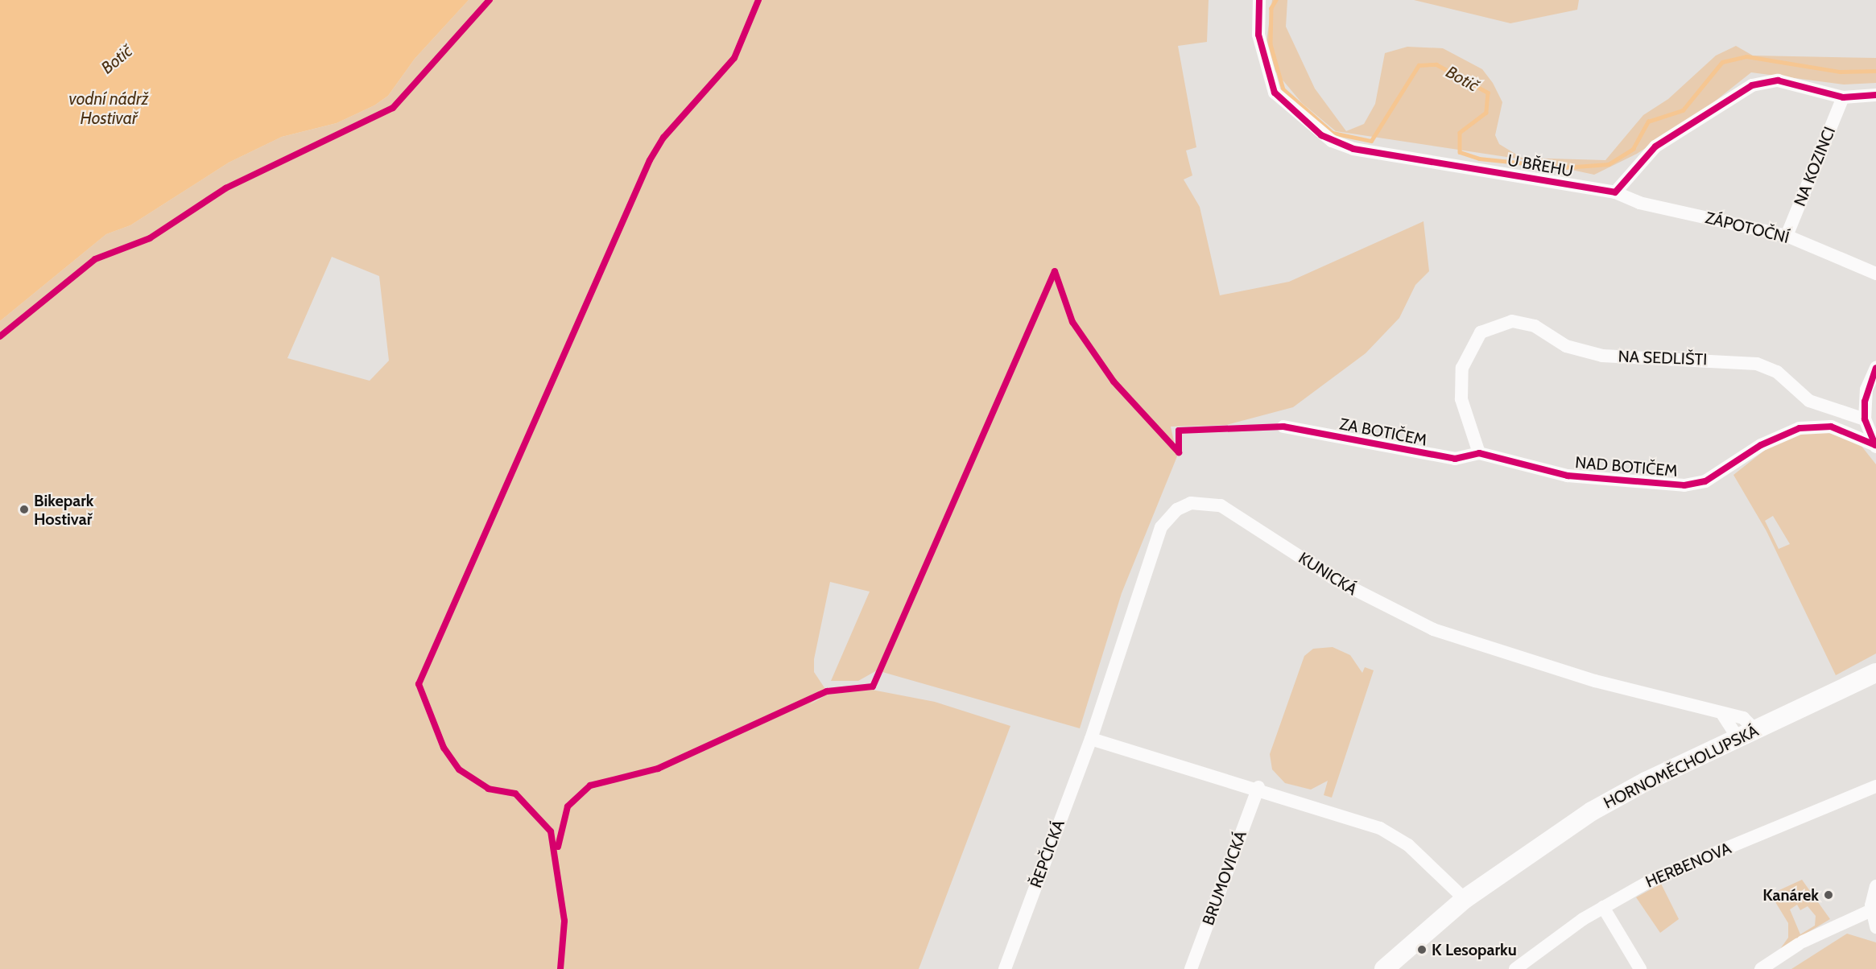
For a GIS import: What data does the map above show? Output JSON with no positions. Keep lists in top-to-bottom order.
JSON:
{
  "streets": {
    "street": [
      "U BŘEHU",
      "NA KOZINCI",
      "ZÁPOTOČNÍ",
      "NA SEDLIŠTI",
      "ZA BOTIČEM",
      "NAD BOTIČEM",
      "KUNICKÁ",
      "HORNOMĚCHOLUPSKÁ",
      "ŘEPČICKÁ",
      "HERBENOVA",
      "BRUMOVICKÁ"
    ]
  },
  "crossings": [
    ["U BŘEHU", "ZÁPOTOČNÍ"],
    ["NA KOZINCI", "ZÁPOTOČNÍ"],
    ["NA SEDLIŠTI", "ZA BOTIČEM"],
    ["NA SEDLIŠTI", "NAD BOTIČEM"],
    ["ZA BOTIČEM", "NAD BOTIČEM"],
    ["KUNICKÁ", "HORNOMĚCHOLUPSKÁ"],
    ["KUNICKÁ", "ŘEPČICKÁ"]
  ],
  "water": ["Botič", "vodní nádrž Hostivař"],
  "places": ["Bikepark Hostivař", "Kanárek", "K Lesoparku"]
}
